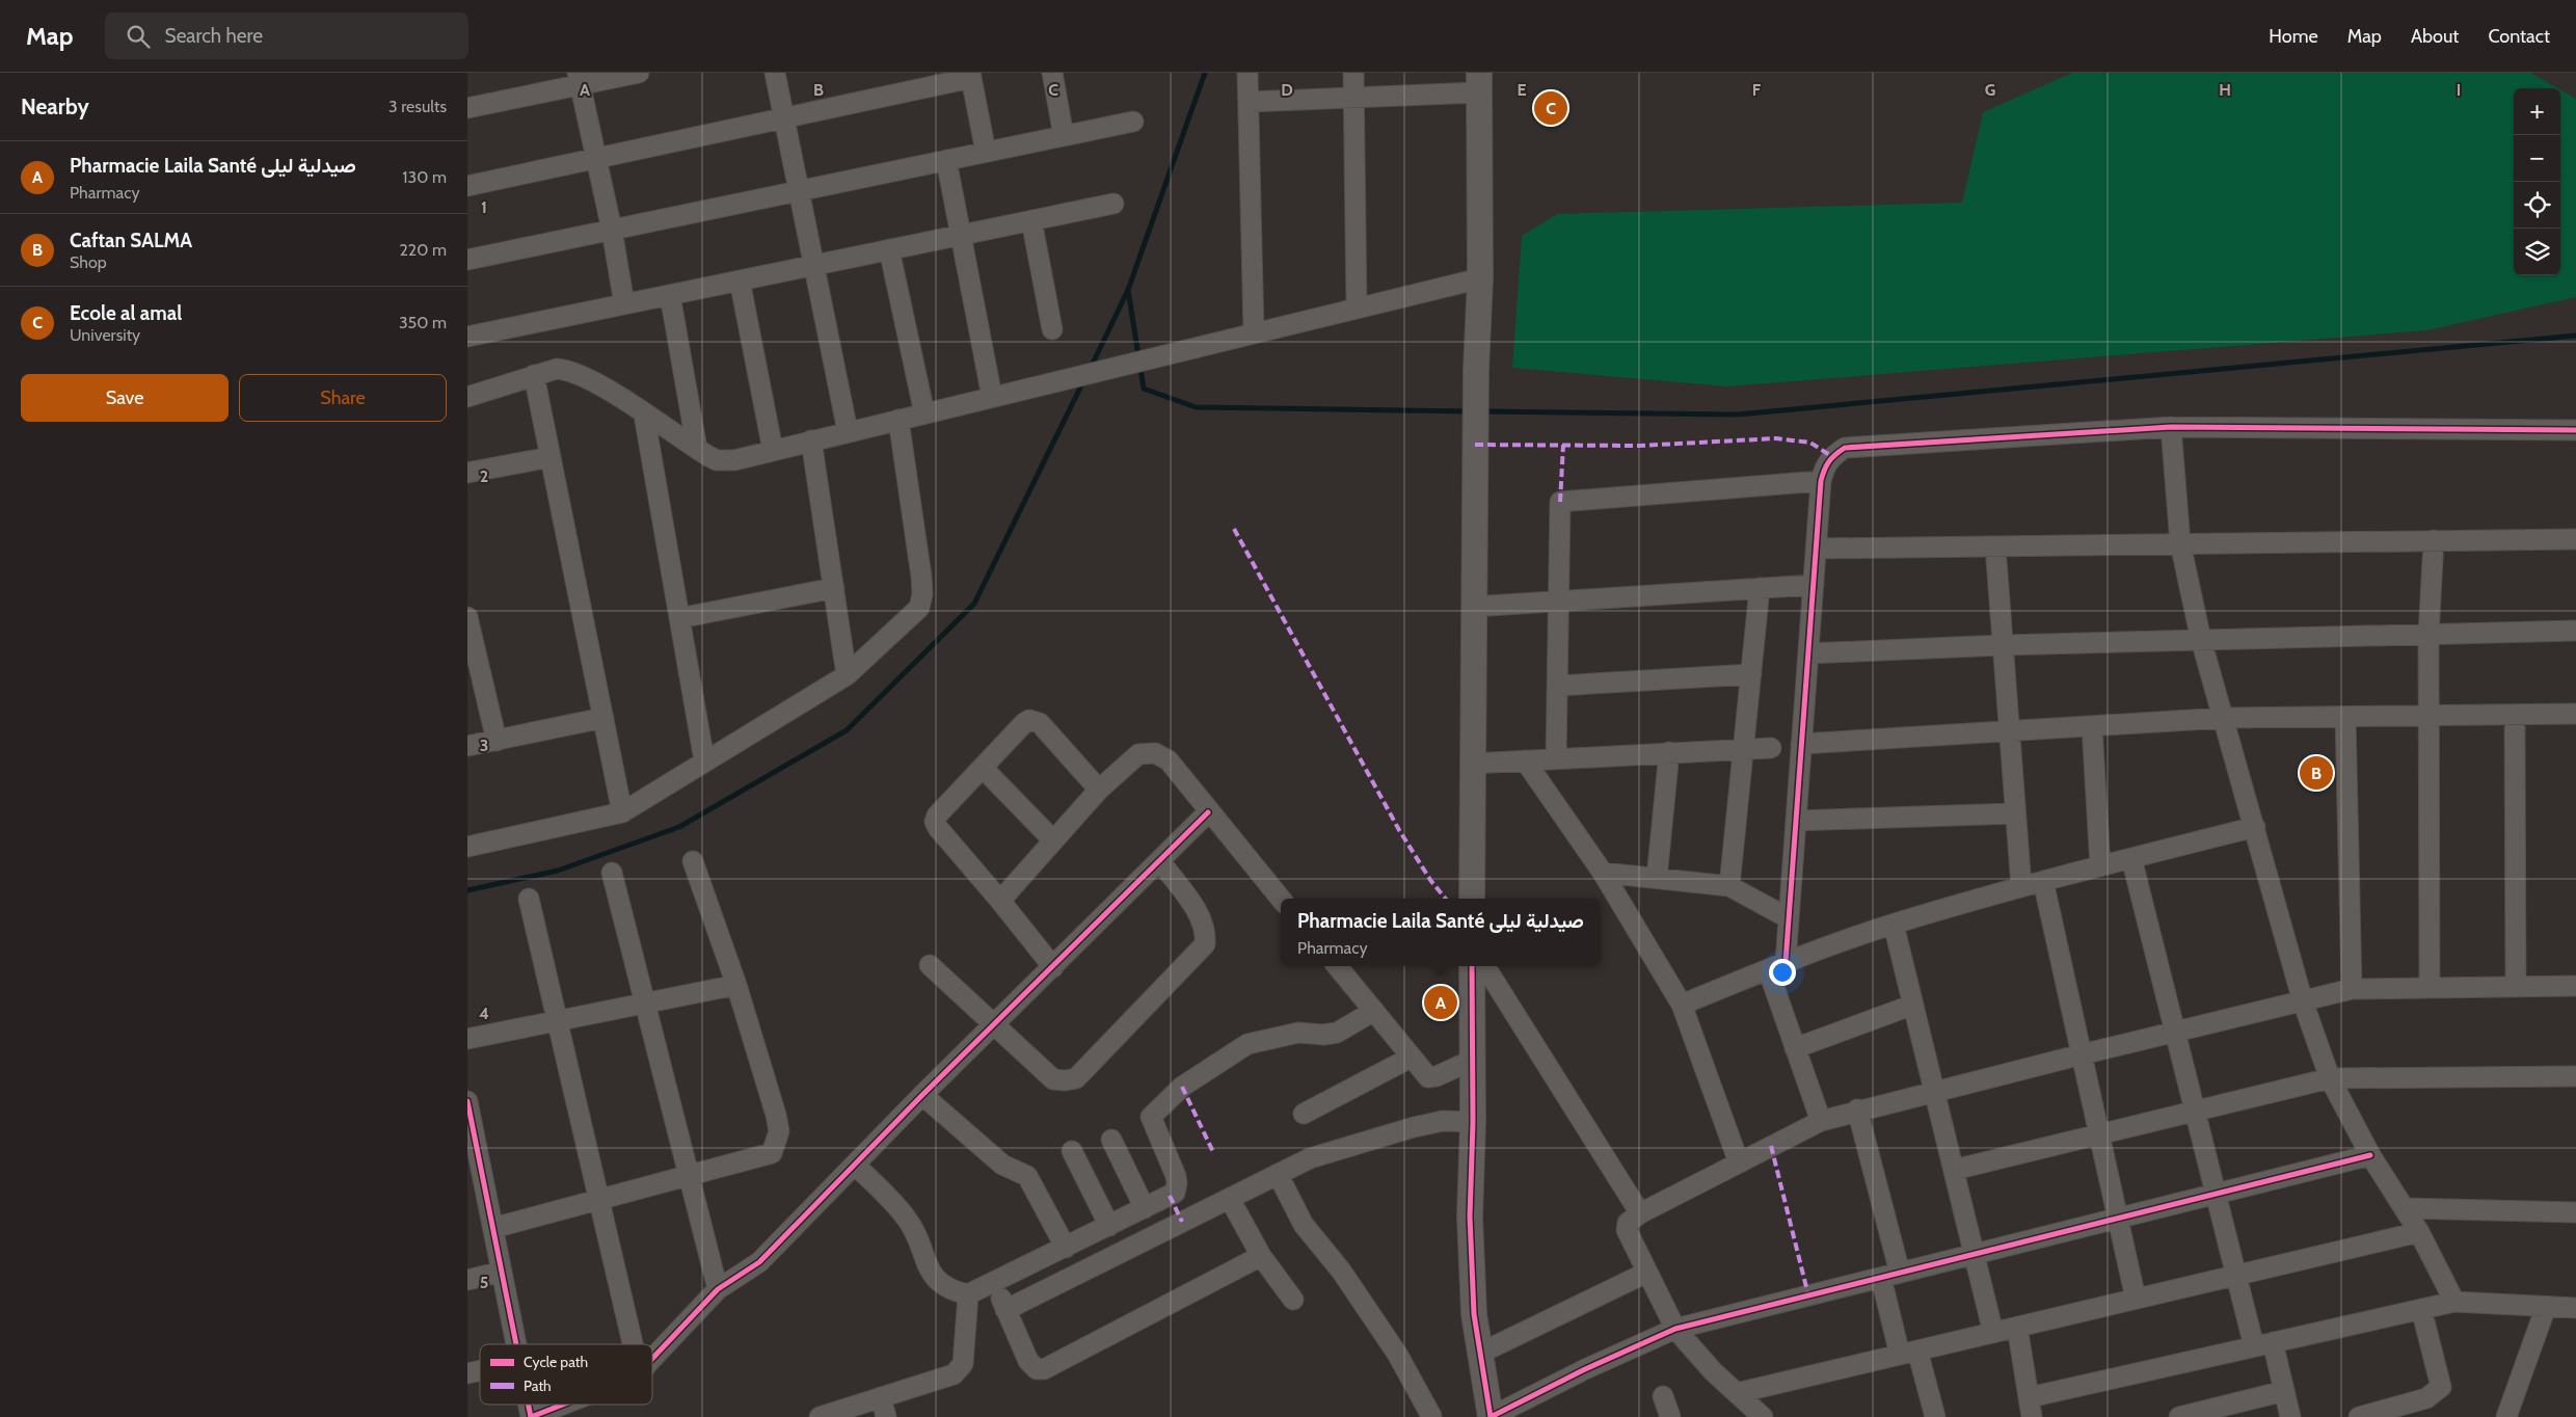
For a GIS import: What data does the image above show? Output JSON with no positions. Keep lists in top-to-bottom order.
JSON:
{
  "legend": ["Cycle path", "Path"],
  "page": {
    "header": "Map",
    "search": "Search here",
    "nav": [
      "Home",
      "Map",
      "About",
      "Contact"
    ],
    "heading": ["Nearby", "3 results"],
    "map_buttons": ["+", "−"],
    "pins": ["C", "B", "A"],
    "list": [
      {
        "mark": "A",
        "name": "Pharmacie Laila Santé صيدلية ليلى",
        "note": "Pharmacy",
        "value": "130 m"
      },
      {
        "mark": "B",
        "name": "Caftan SALMA",
        "note": "Shop",
        "value": "220 m"
      },
      {
        "mark": "C",
        "name": "Ecole al amal",
        "note": "University",
        "value": "350 m"
      }
    ],
    "buttons": ["Save", "Share"],
    "popup": ["Pharmacie Laila Santé صيدلية ليلى", "Pharmacy"]
  },
  "grid": {
    "columns": [
      "A",
      "B",
      "C",
      "D",
      "E",
      "F",
      "G",
      "H",
      "I"
    ],
    "rows": [
      "1",
      "2",
      "3",
      "4",
      "5"
    ]
  }
}
